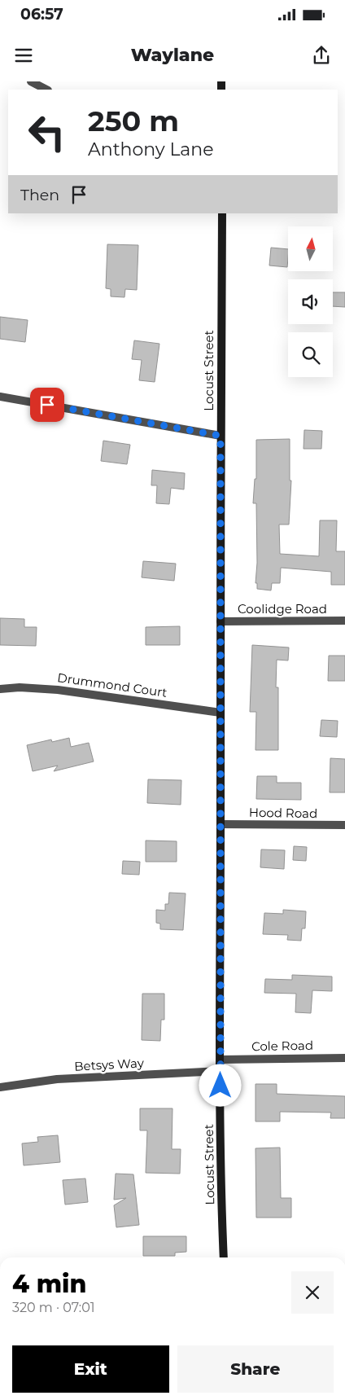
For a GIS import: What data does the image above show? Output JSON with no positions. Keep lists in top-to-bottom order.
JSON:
{
  "streets": {
    "main road": ["Locust Street"],
    "street": [
      "Coolidge Road",
      "Drummond Court",
      "Hood Road",
      "Cole Road",
      "Betsys Way"
    ]
  },
  "crossings": [
    ["Locust Street", "Coolidge Road"],
    ["Locust Street", "Drummond Court"],
    ["Locust Street", "Hood Road"],
    ["Locust Street", "Cole Road"],
    ["Locust Street", "Betsys Way"]
  ],
  "north": "top",
  "page": {
    "status": "06:57",
    "header": "Waylane",
    "turn": ["250 m", "Anthony Lane"],
    "then": "Then",
    "heading": ["4 min", "320 m · 07:01"],
    "buttons": ["Exit", "Share"]
  }
}
